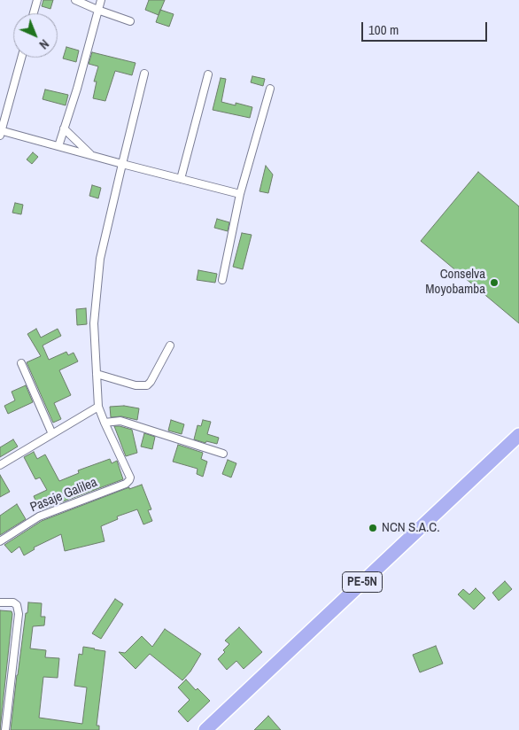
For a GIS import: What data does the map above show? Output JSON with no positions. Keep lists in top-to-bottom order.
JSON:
{
  "streets": {
    "highway": ["PE-5N"],
    "street": ["Pasaje Galilea"]
  },
  "places": ["Conselva Moyobamba", "NCN S.A.C."],
  "scale_bar": "100 m",
  "north": "bottom right"
}
